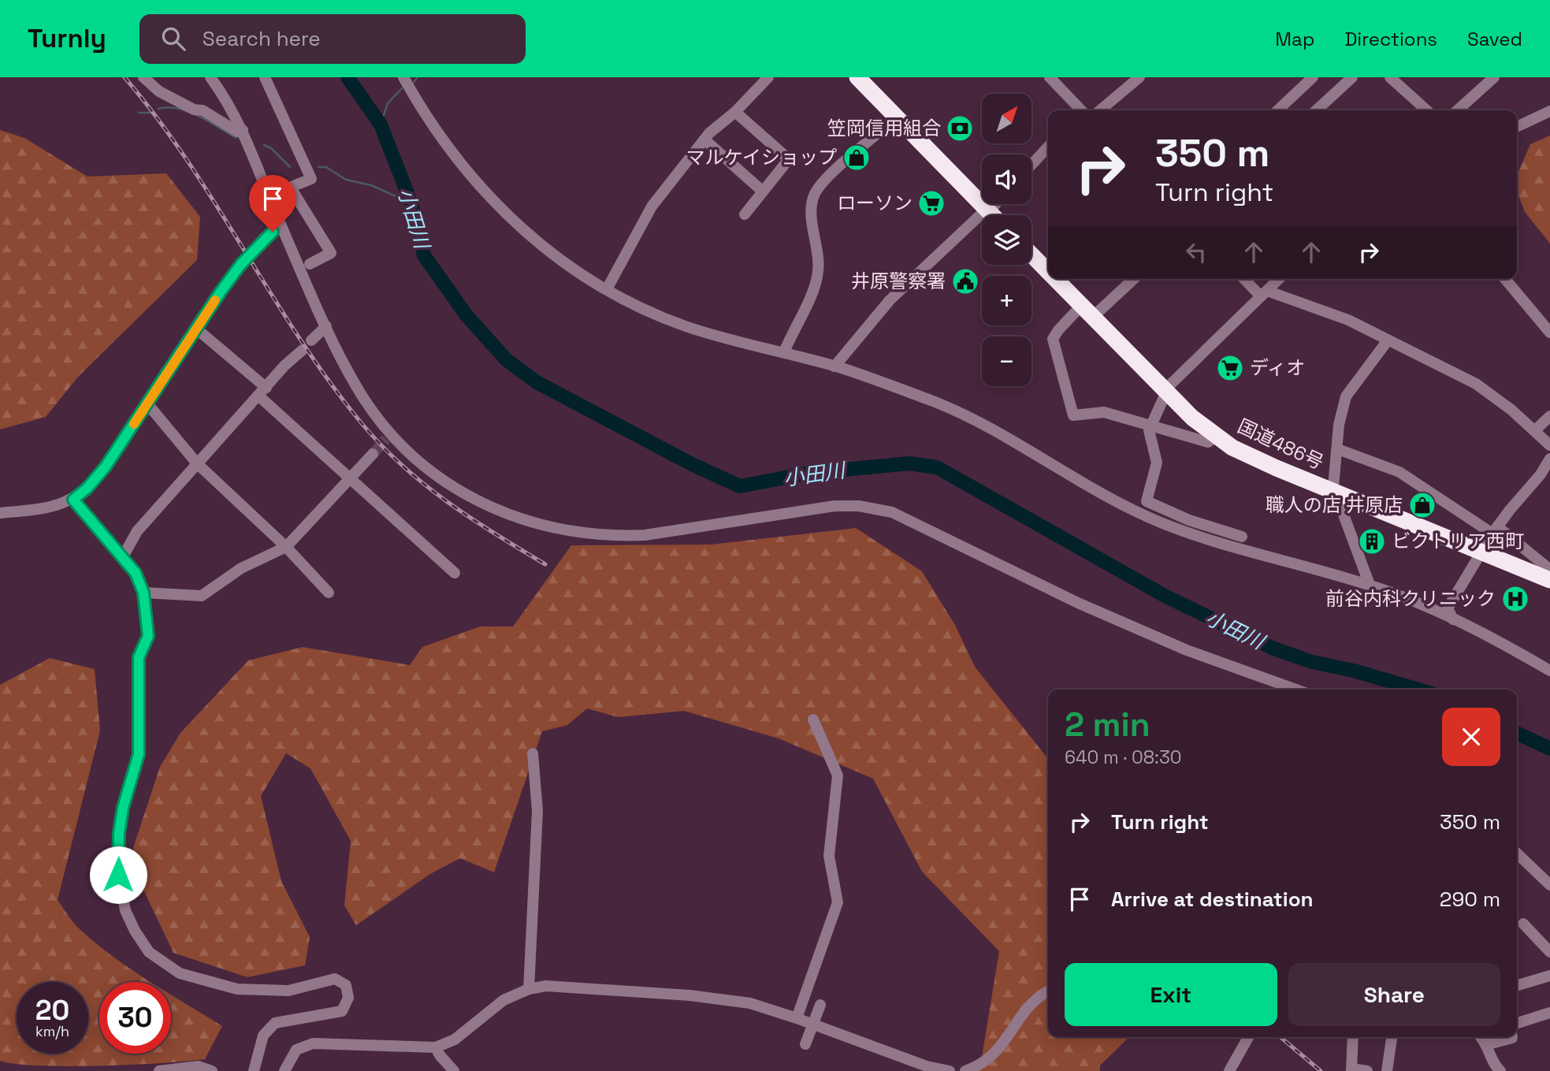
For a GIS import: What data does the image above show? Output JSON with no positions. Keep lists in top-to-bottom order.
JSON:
{
  "streets": {
    "highway": ["国道486号"]
  },
  "water": ["小田川"],
  "places": {
    "bank": ["笠岡信用組合"],
    "shop": ["マルケイショップ", "職人の店 井原店"],
    "supermarket": ["ローソン", "ディオ"],
    "public building": ["井原警察署"],
    "building": ["ビクトリア西町"],
    "hospital": ["前谷内科クリニック"]
  },
  "north": "top right",
  "page": {
    "header": "Turnly",
    "search": "Search here",
    "nav": ["Map", "Directions", "Saved"],
    "map_buttons": ["+", "−"],
    "turn": ["350 m", "Turn right"],
    "heading": ["2 min", "640 m · 08:30"],
    "list": [
      {
        "name": "Turn right",
        "value": "350 m"
      },
      {
        "name": "Arrive at destination",
        "value": "290 m"
      }
    ],
    "buttons": ["Exit", "Share"],
    "speed": "20 km/h",
    "limit": "30"
  }
}
